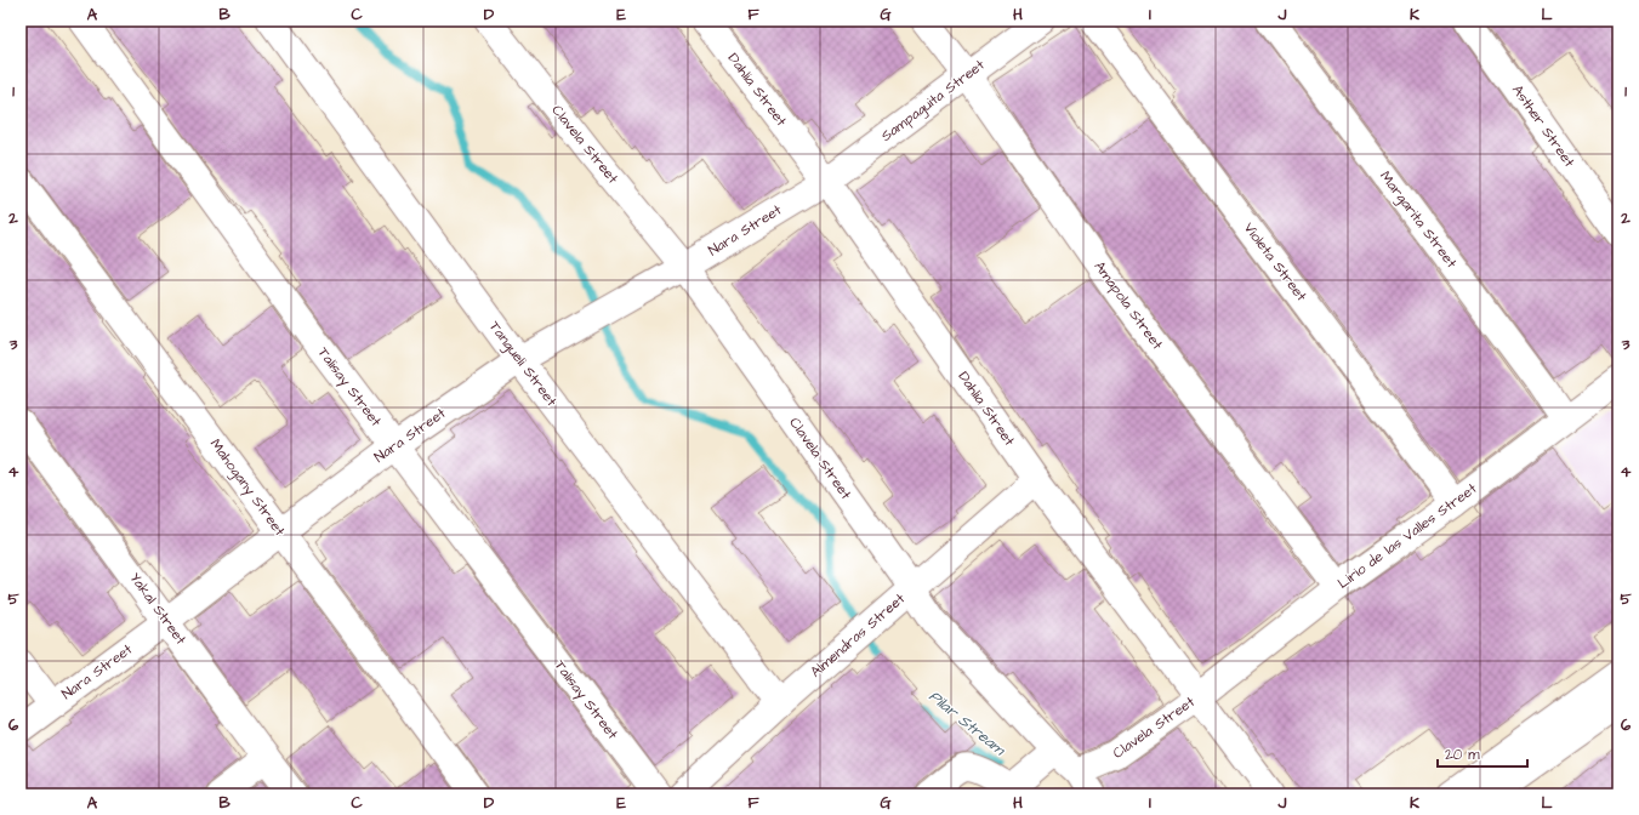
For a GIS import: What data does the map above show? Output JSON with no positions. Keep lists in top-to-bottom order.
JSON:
{
  "streets": {
    "street": [
      "Dahlia Street",
      "Sampaguita Street",
      "Asther Street",
      "Clavela Street",
      "Margarita Street",
      "Nara Street",
      "Violeta Street",
      "Amapola Street",
      "Tangueli Street",
      "Talisay Street",
      "Mahogany Street",
      "Lirio de las Valles Street",
      "Yakal Street",
      "Almendras Street"
    ]
  },
  "crossings": [
    ["Dahlia Street", "Sampaguita Street"],
    ["Dahlia Street", "Clavela Street"],
    ["Dahlia Street", "Nara Street"],
    ["Dahlia Street", "Lirio de las Valles Street"],
    ["Dahlia Street", "Almendras Street"],
    ["Sampaguita Street", "Nara Street"],
    ["Sampaguita Street", "Amapola Street"],
    ["Clavela Street", "Nara Street"],
    ["Clavela Street", "Lirio de las Valles Street"],
    ["Clavela Street", "Almendras Street"],
    ["Margarita Street", "Lirio de las Valles Street"],
    ["Nara Street", "Tangueli Street"],
    ["Nara Street", "Talisay Street"],
    ["Nara Street", "Mahogany Street"],
    ["Nara Street", "Yakal Street"],
    ["Violeta Street", "Lirio de las Valles Street"],
    ["Amapola Street", "Lirio de las Valles Street"],
    ["Tangueli Street", "Almendras Street"]
  ],
  "water": ["Pilar Stream"],
  "scale_bar": "20 m",
  "grid": {
    "columns": [
      "A",
      "B",
      "C",
      "D",
      "E",
      "F",
      "G",
      "H",
      "I",
      "J",
      "K",
      "L"
    ],
    "rows": [
      "1",
      "2",
      "3",
      "4",
      "5",
      "6"
    ]
  }
}
